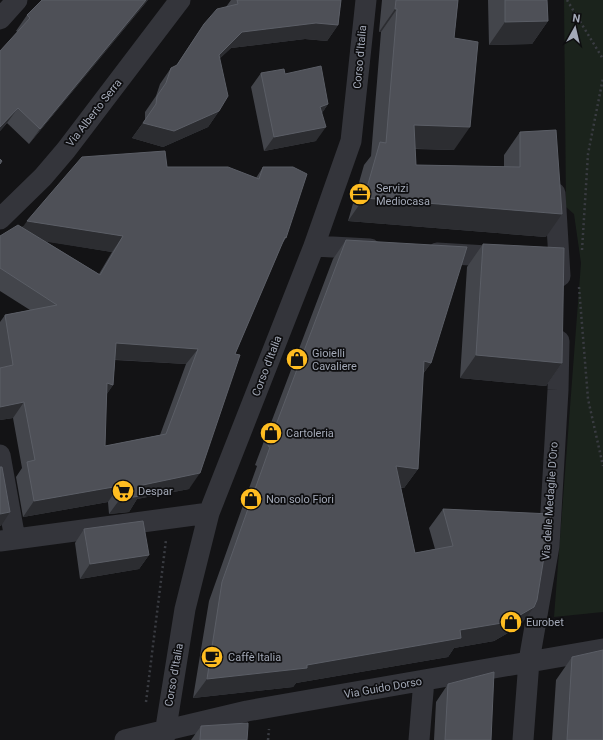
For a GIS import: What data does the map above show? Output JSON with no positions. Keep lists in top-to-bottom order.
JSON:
{
  "streets": {
    "street": [
      "Corso d'Italia",
      "Via Alberto Serra",
      "Via delle Medaglie D'Oro",
      "Via Guido Dorso"
    ]
  },
  "crossings": [
    ["Corso d'Italia", "Via Guido Dorso"],
    ["Via delle Medaglie D'Oro", "Via Guido Dorso"]
  ],
  "places": {
    "office": ["Servizi Mediocasa"],
    "shop": [
      "Gioielli Cavaliere",
      "Cartoleria",
      "Non solo Fiori",
      "Eurobet"
    ],
    "supermarket": ["Despar"],
    "cafe": ["Caffè Italia"]
  },
  "north": "top"
}
